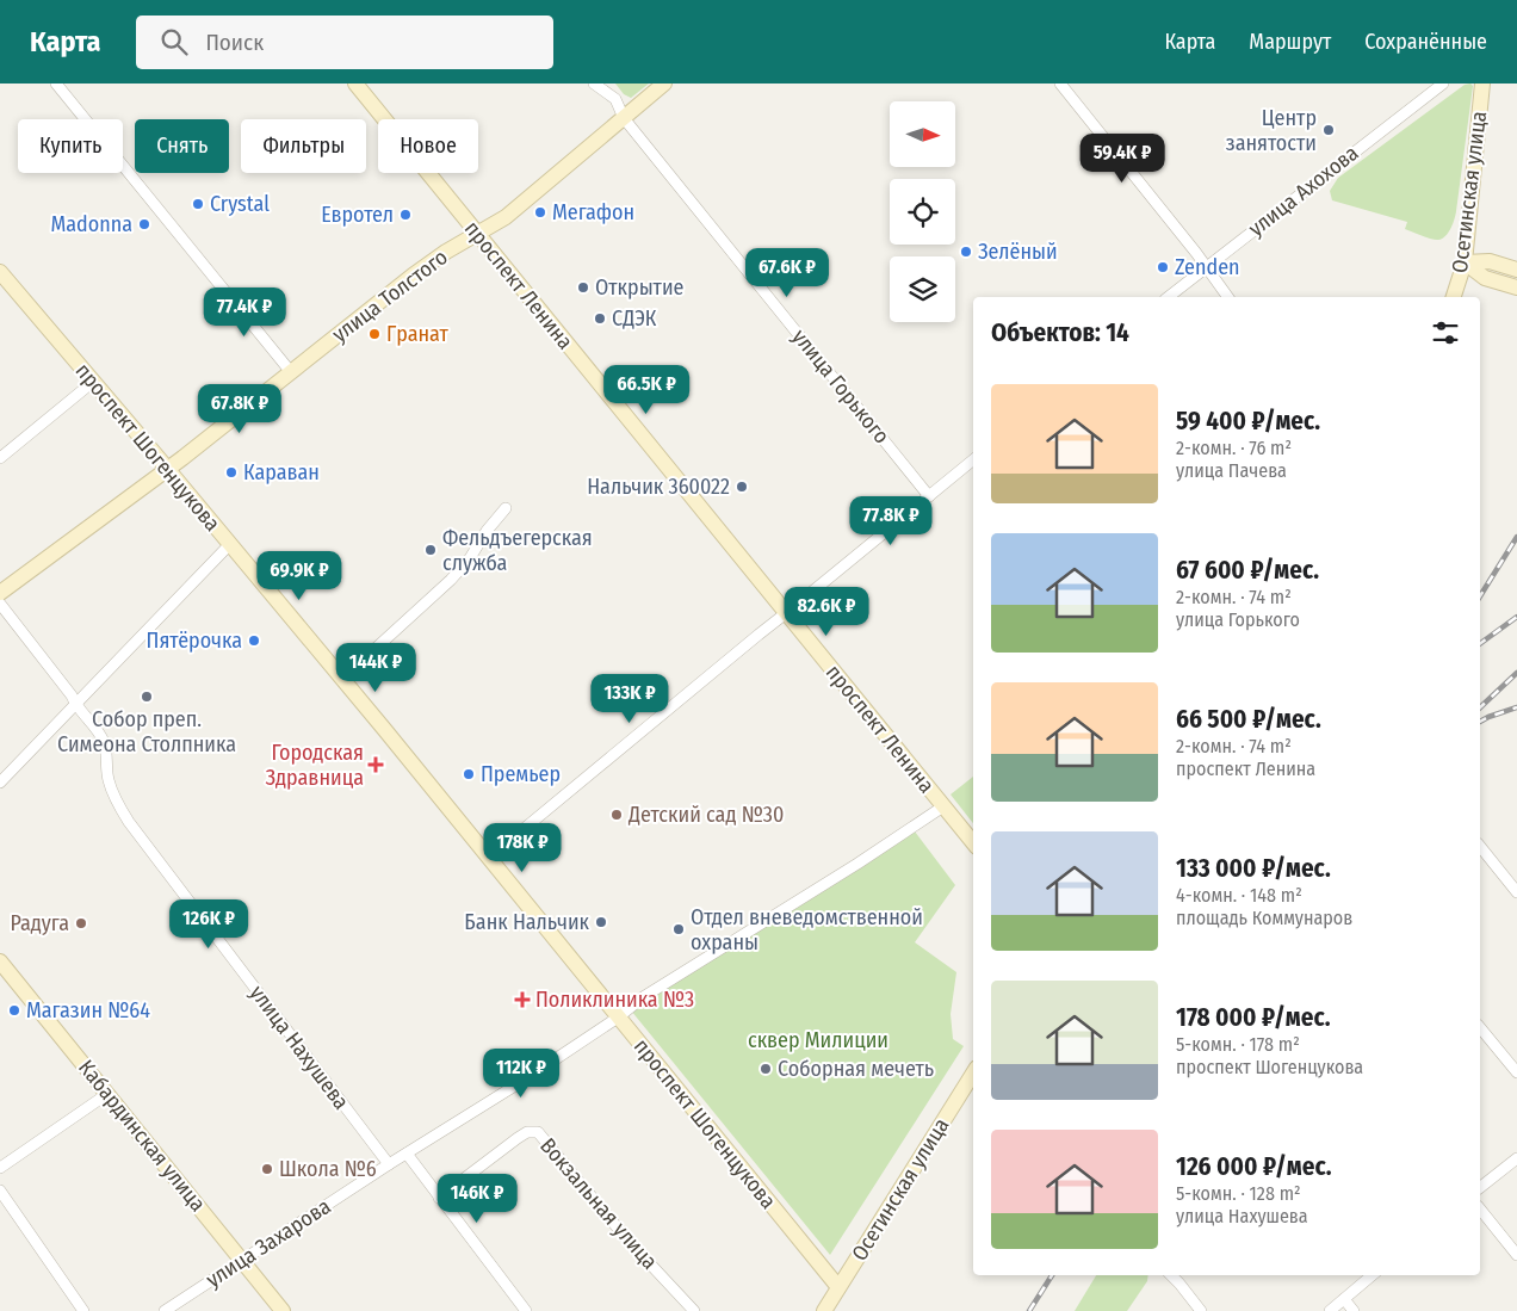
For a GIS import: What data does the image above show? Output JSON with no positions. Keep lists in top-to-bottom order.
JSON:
{
  "streets": {
    "main road": [
      "Осетинская улица",
      "проспект Ленина",
      "улица Толстого",
      "проспект Шогенцукова",
      "Кабардинская улица"
    ],
    "street": [
      "улица Ахохова",
      "улица Горького",
      "улица Нахушева",
      "Вокзальная улица",
      "улица Захарова"
    ]
  },
  "crossings": [
    ["Осетинская улица", "проспект Шогенцукова"],
    ["проспект Ленина", "улица Толстого"],
    ["проспект Ленина", "улица Захарова"],
    ["улица Толстого", "улица Горького"],
    ["улица Толстого", "проспект Шогенцукова"],
    ["проспект Шогенцукова", "улица Захарова"],
    ["улица Нахушева", "улица Захарова"],
    ["Кабардинская улица", "улица Захарова"]
  ],
  "parks": ["сквер Милиции"],
  "places": {
    "other": [
      "Центр занятости",
      "Crystal",
      "Мегафон",
      "Евротел",
      "Madonna",
      "Зелёный",
      "Zenden",
      "Открытие",
      "СДЭК",
      "Гранат",
      "Караван",
      "Нальчик 360022",
      "Фельдъегерская служба",
      "Пятёрочка",
      "Собор преп. Симеона Столпника",
      "Премьер",
      "Детский сад №30",
      "Банк Нальчик",
      "Радуга",
      "Отдел вневедомственной охраны",
      "Магазин №64",
      "Соборная мечеть",
      "Школа №6"
    ],
    "health": ["Городская Здравница", "Поликлиника №3"]
  },
  "north": "right",
  "page": {
    "header": "Карта",
    "search": "Поиск",
    "nav": ["Карта", "Маршрут", "Сохранённые"],
    "chip": [
      "Купить",
      "Снять",
      "Фильтры",
      "Новое"
    ],
    "price": [
      "59.4K ₽",
      "67.6K ₽",
      "77.4K ₽",
      "66.5K ₽",
      "67.8K ₽",
      "77.8K ₽",
      "69.9K ₽",
      "82.6K ₽",
      "144K ₽",
      "133K ₽",
      "178K ₽",
      "126K ₽",
      "112K ₽",
      "146K ₽"
    ],
    "heading": "Объектов: 14",
    "list": [
      {
        "name": "59 400 ₽/мес.",
        "note": "2-комн. · 76 m² · улица Пачева"
      },
      {
        "name": "67 600 ₽/мес.",
        "note": "2-комн. · 74 m² · улица Горького"
      },
      {
        "name": "66 500 ₽/мес.",
        "note": "2-комн. · 74 m² · проспект Ленина"
      },
      {
        "name": "133 000 ₽/мес.",
        "note": "4-комн. · 148 m² · площадь Коммунаров"
      },
      {
        "name": "178 000 ₽/мес.",
        "note": "5-комн. · 178 m² · проспект Шогенцукова"
      },
      {
        "name": "126 000 ₽/мес.",
        "note": "5-комн. · 128 m² · улица Нахушева"
      }
    ]
  }
}
